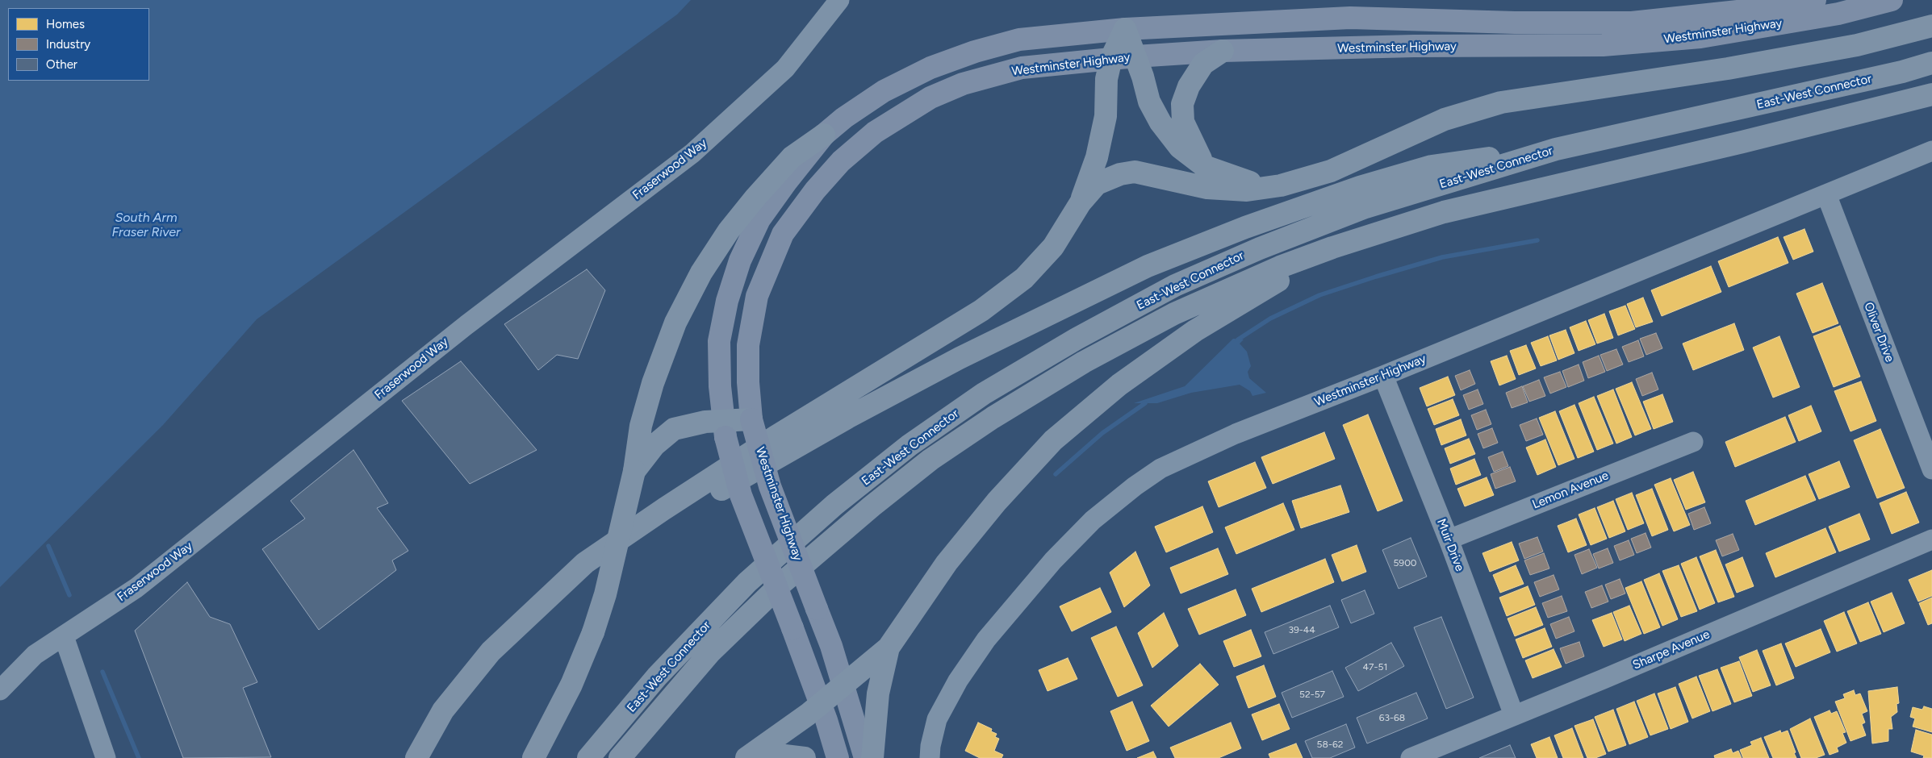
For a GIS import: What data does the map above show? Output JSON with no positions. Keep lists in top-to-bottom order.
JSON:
{
  "streets": {
    "highway": ["East-West Connector"],
    "main road": ["Westminster Highway"],
    "street": [
      "Fraserwood Way",
      "Oliver Drive",
      "Lemon Avenue",
      "Muir Drive",
      "Sharpe Avenue"
    ]
  },
  "crossings": [
    ["Westminster Highway", "Oliver Drive"],
    ["Westminster Highway", "Muir Drive"],
    ["Lemon Avenue", "Muir Drive"],
    ["Muir Drive", "Sharpe Avenue"]
  ],
  "water": ["South Arm Fraser River"],
  "house_numbers": [
    "5900",
    "39-44",
    "47-51",
    "52-57",
    "63-68",
    "58-62"
  ],
  "legend": ["Homes", "Industry", "Other"]
}
